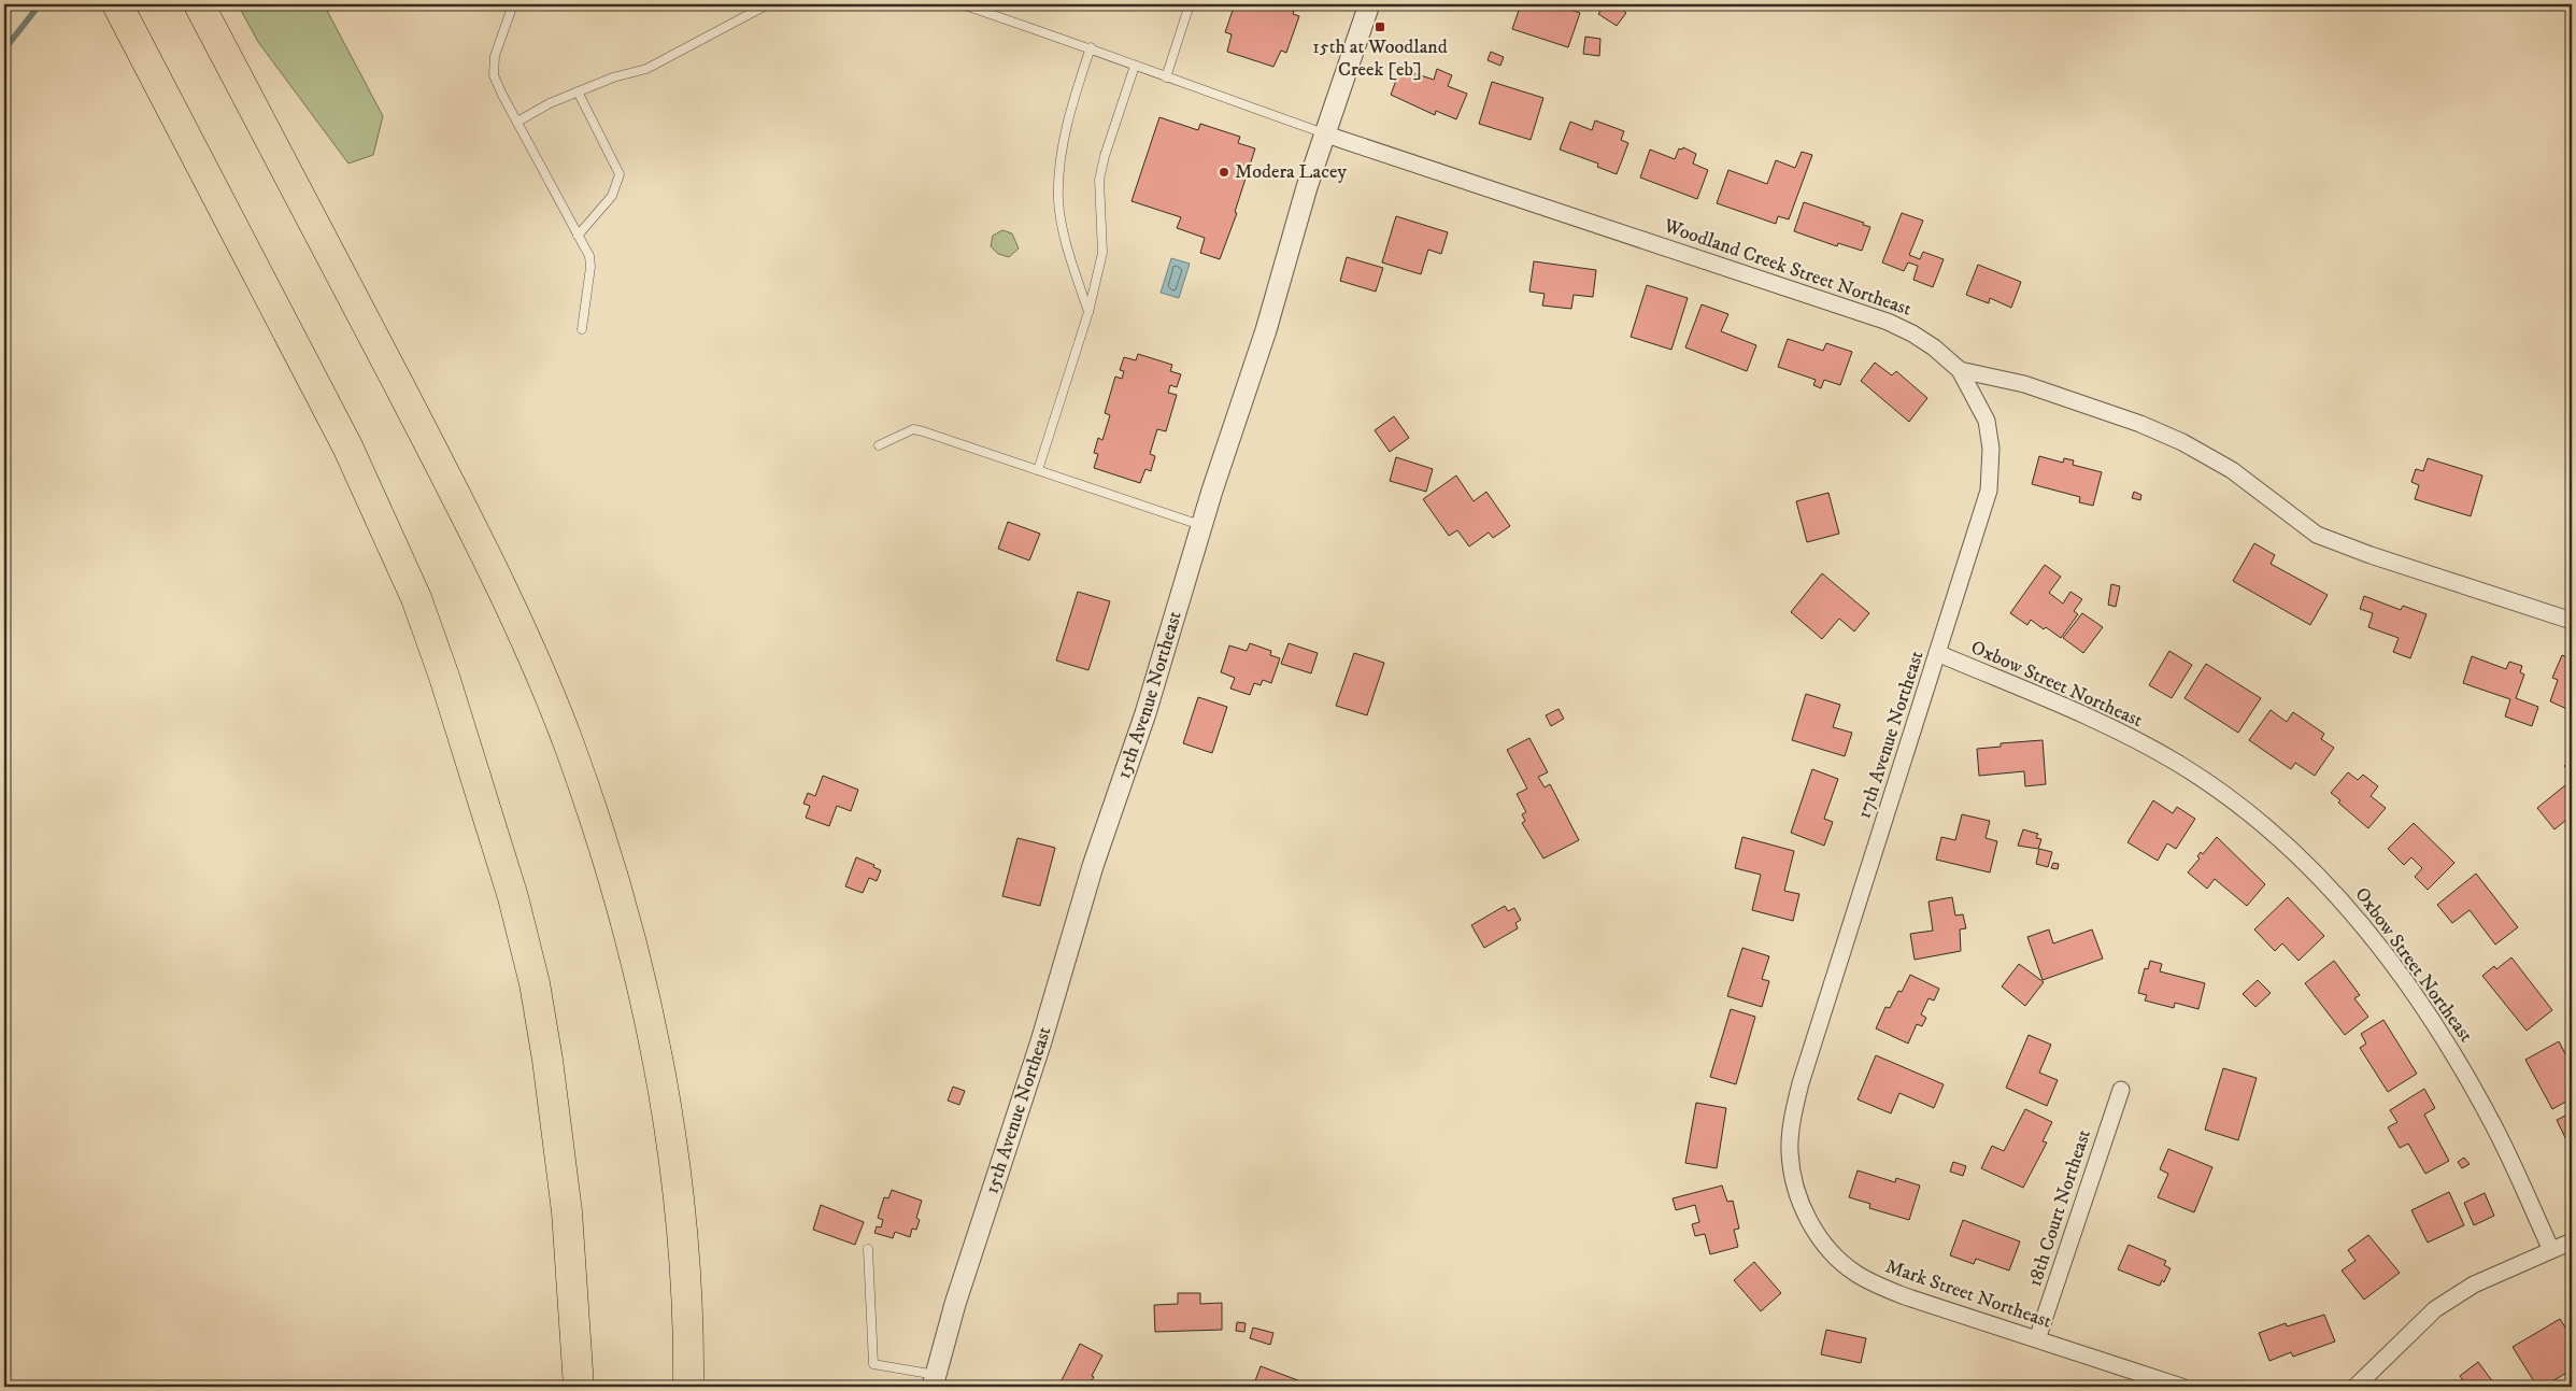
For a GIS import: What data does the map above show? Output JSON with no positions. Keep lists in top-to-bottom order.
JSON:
{
  "streets": {
    "street": [
      "Woodland Creek Street Northeast",
      "Oxbow Street Northeast",
      "15th Avenue Northeast",
      "17th Avenue Northeast",
      "18th Court Northeast",
      "Mark Street Northeast"
    ]
  },
  "crossings": [
    ["Woodland Creek Street Northeast", "15th Avenue Northeast"],
    ["Woodland Creek Street Northeast", "17th Avenue Northeast"],
    ["Oxbow Street Northeast", "17th Avenue Northeast"],
    ["17th Avenue Northeast", "Mark Street Northeast"],
    ["18th Court Northeast", "Mark Street Northeast"]
  ],
  "places": {
    "transit": ["15th at Woodland Creek [eb]"],
    "other": ["Modera Lacey"]
  }
}
